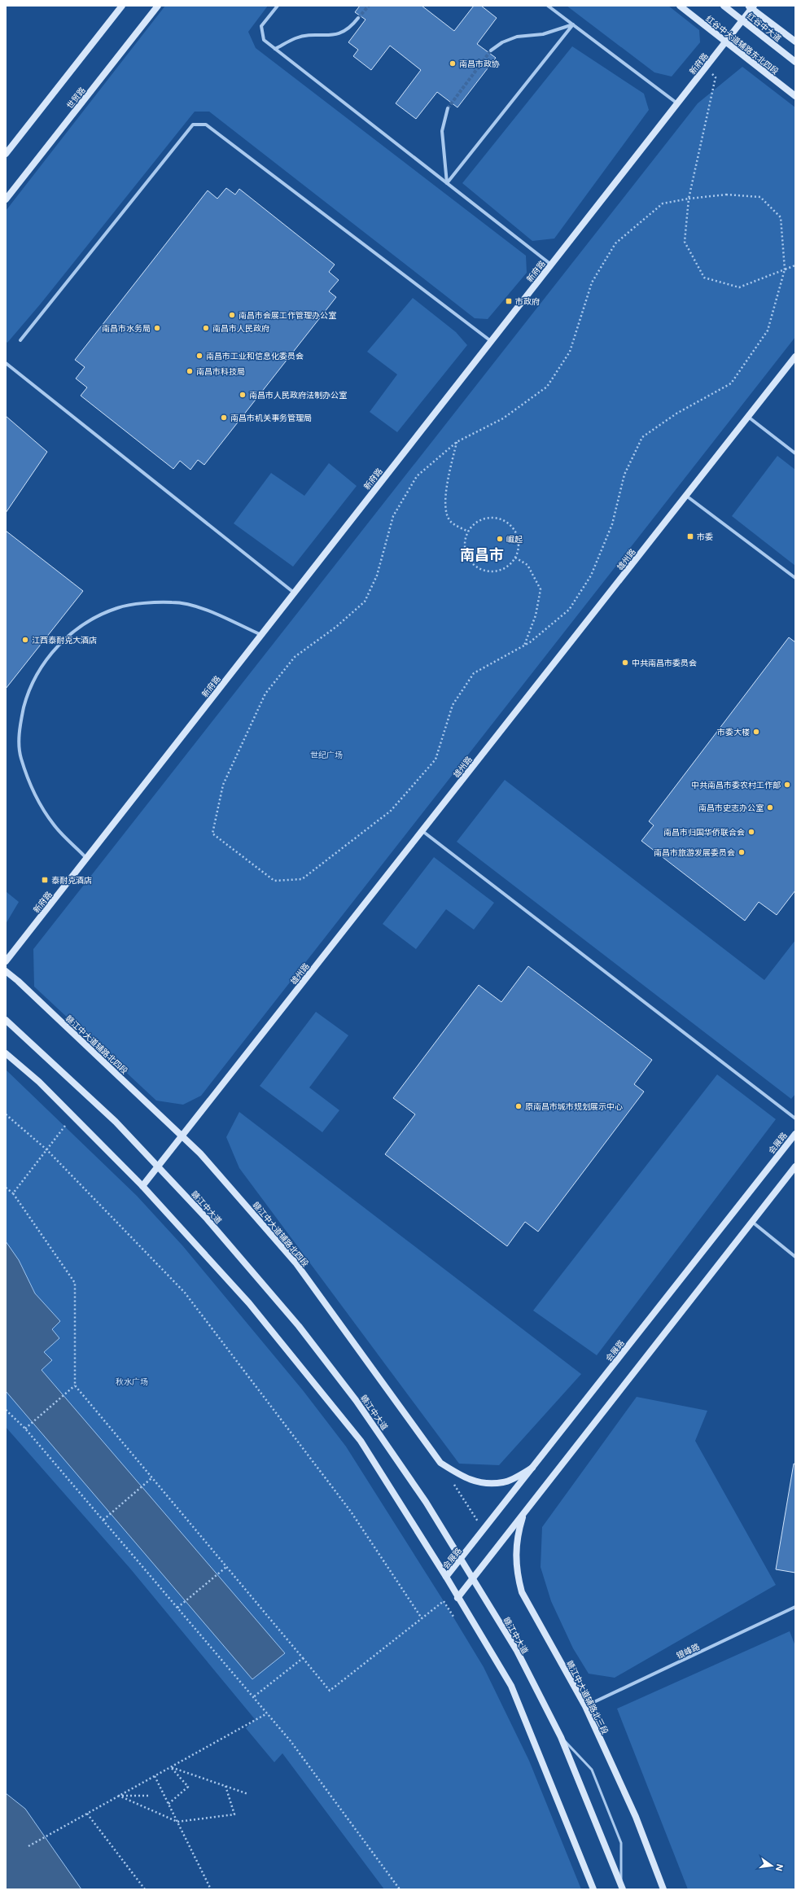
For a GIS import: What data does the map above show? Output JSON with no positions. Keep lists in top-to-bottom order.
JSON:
{
  "streets": {
    "main road": [
      "红谷中大道",
      "红谷中大道辅路东北四段",
      "新府路",
      "世贸路",
      "雄州路",
      "赣江中大道辅路北四段",
      "会展路",
      "赣江中大道",
      "赣江中大道辅路北三段"
    ],
    "street": ["银峰路"]
  },
  "crossings": [
    ["红谷中大道", "新府路"],
    ["红谷中大道辅路东北四段", "新府路"],
    ["雄州路", "赣江中大道辅路北四段"],
    ["雄州路", "赣江中大道"],
    ["赣江中大道辅路北四段", "会展路"],
    ["会展路", "赣江中大道"],
    ["银峰路", "赣江中大道辅路北三段"]
  ],
  "districts": ["南昌市"],
  "parks": ["世纪广场", "秋水广场"],
  "places": {
    "other": [
      "南昌市政协",
      "南昌市会展工作管理办公室",
      "南昌市水务局",
      "南昌市人民政府",
      "南昌市工业和信息化委员会",
      "南昌市科技局",
      "南昌市人民政府法制办公室",
      "南昌市机关事务管理局",
      "崛起",
      "江西泰耐克大酒店",
      "中共南昌市委员会",
      "市委大楼",
      "中共南昌市委农村工作部",
      "南昌市史志办公室",
      "南昌市归国华侨联合会",
      "南昌市旅游发展委员会",
      "原南昌市城市规划展示中心"
    ],
    "transit": ["市政府", "市委", "泰耐克酒店"]
  },
  "north": "right"
}
